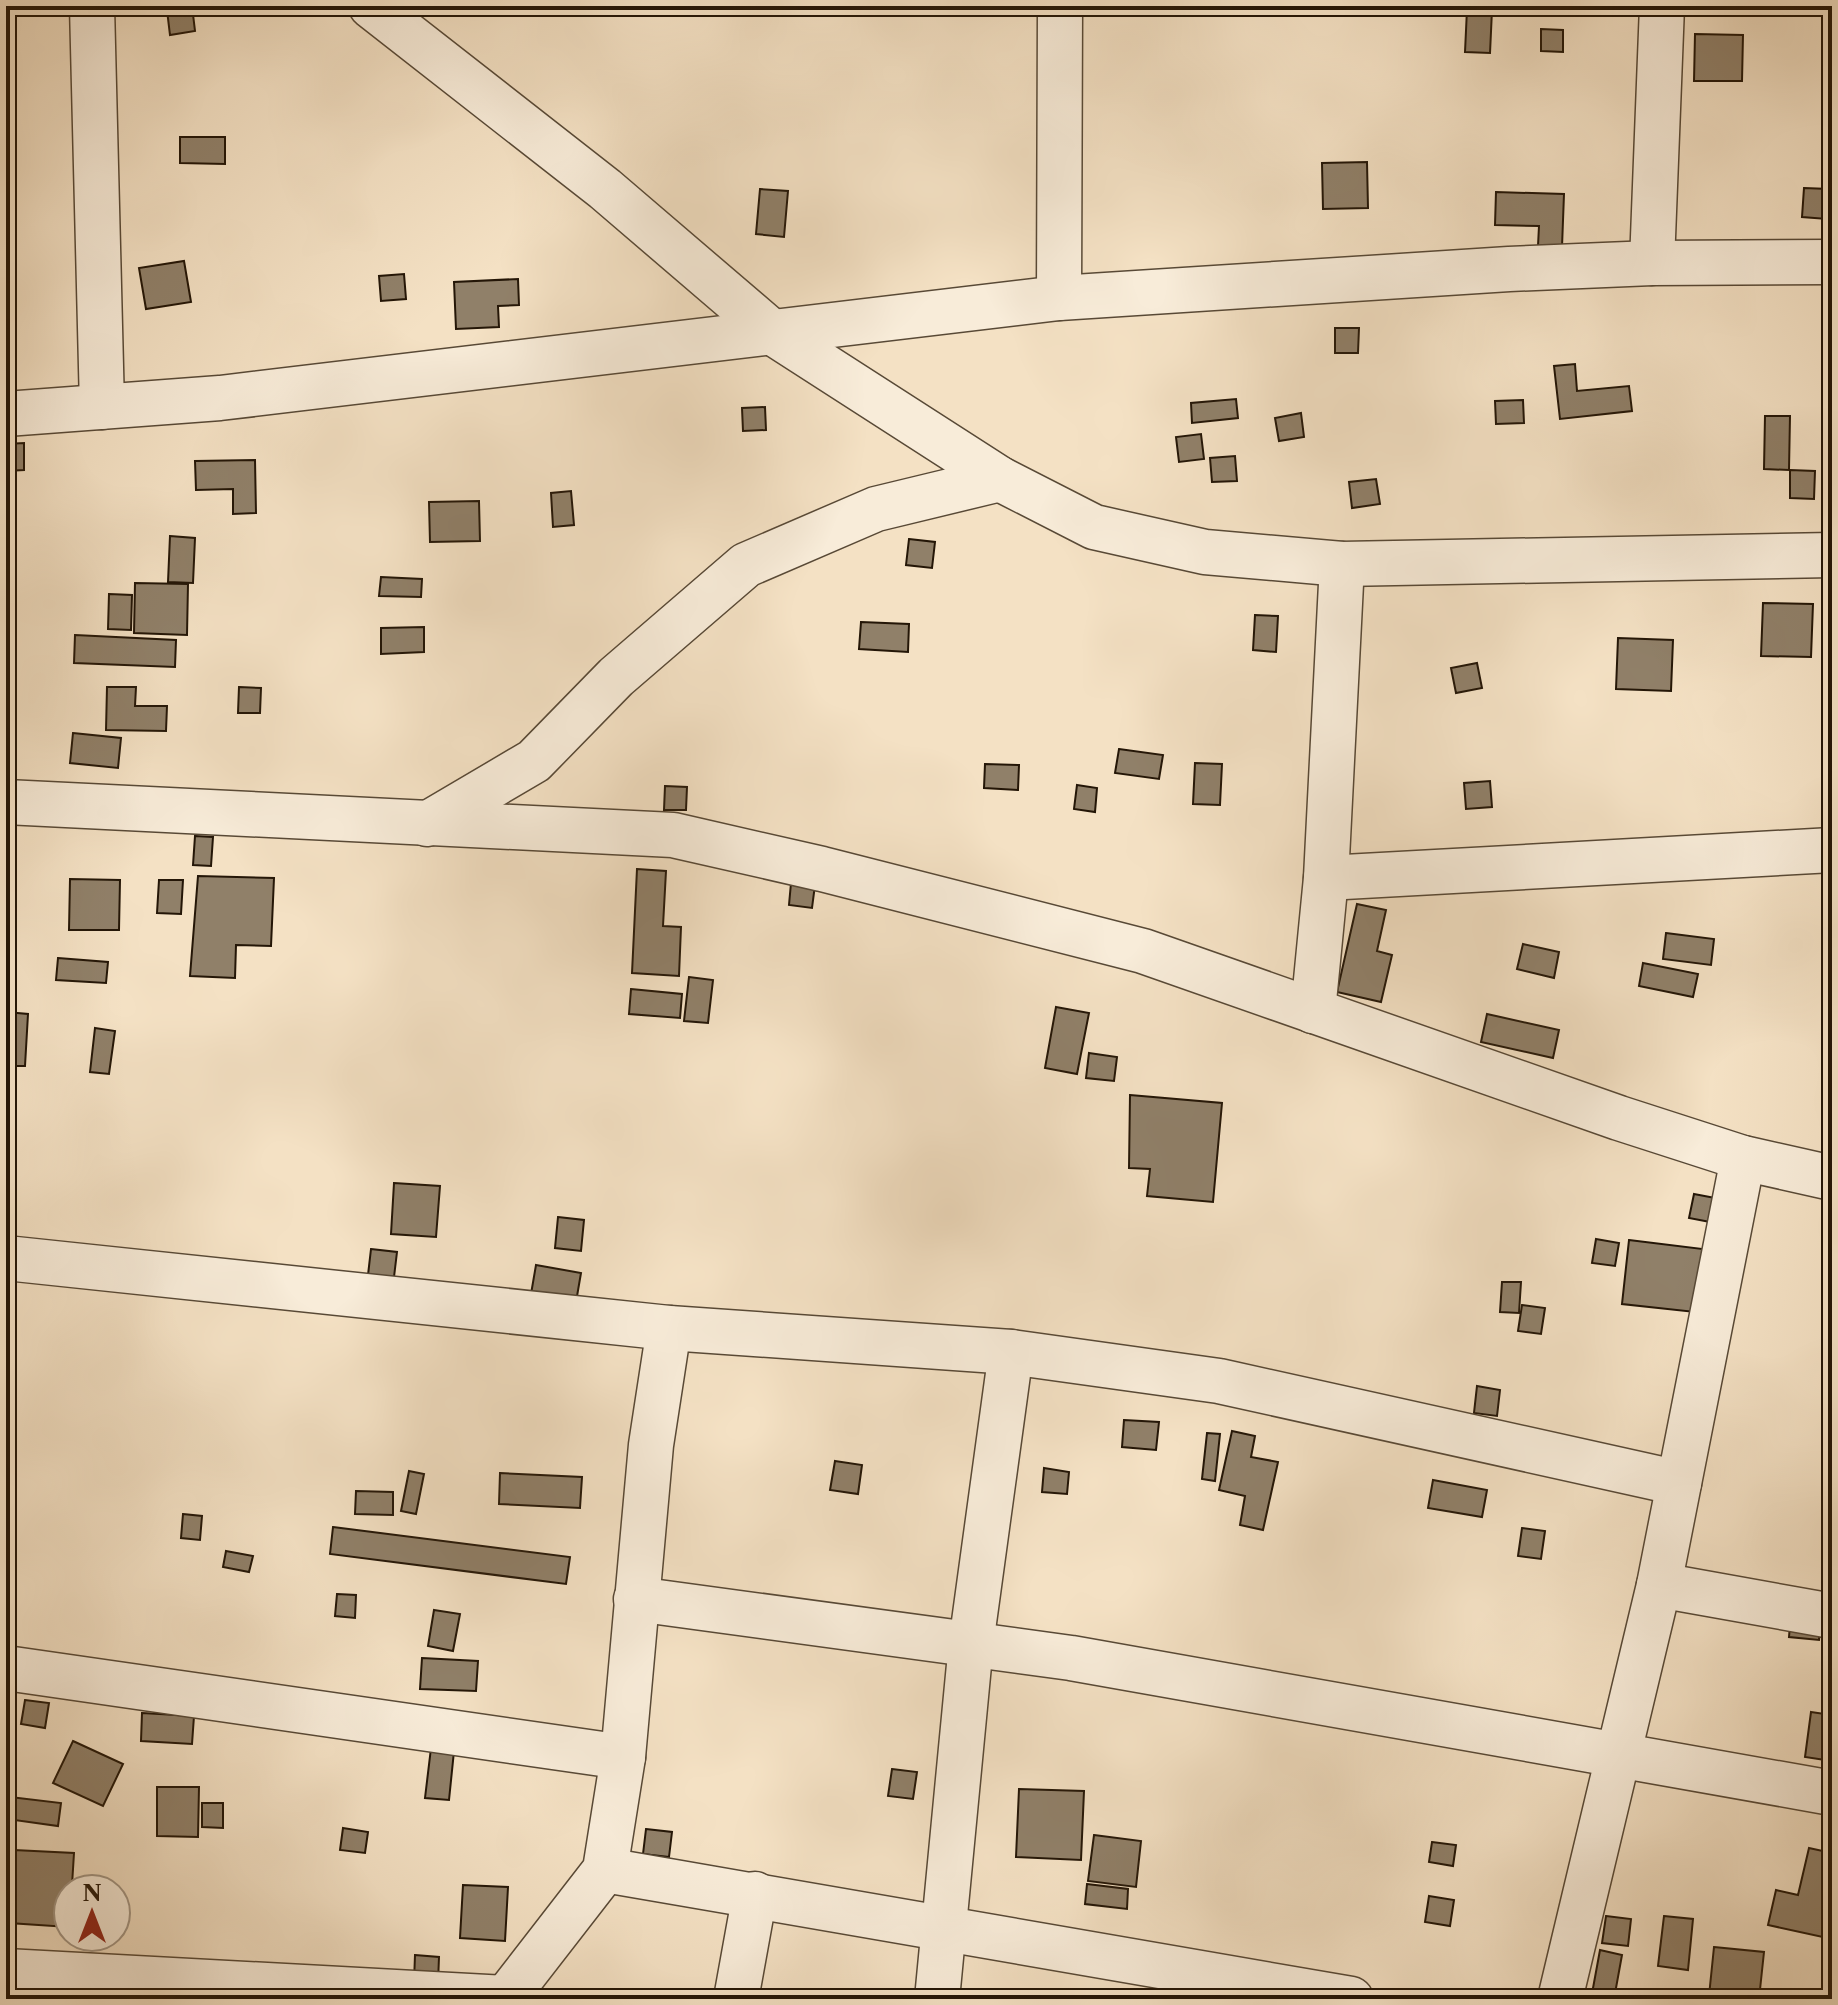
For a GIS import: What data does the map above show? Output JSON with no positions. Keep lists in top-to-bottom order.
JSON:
{
  "north": "top"
}
